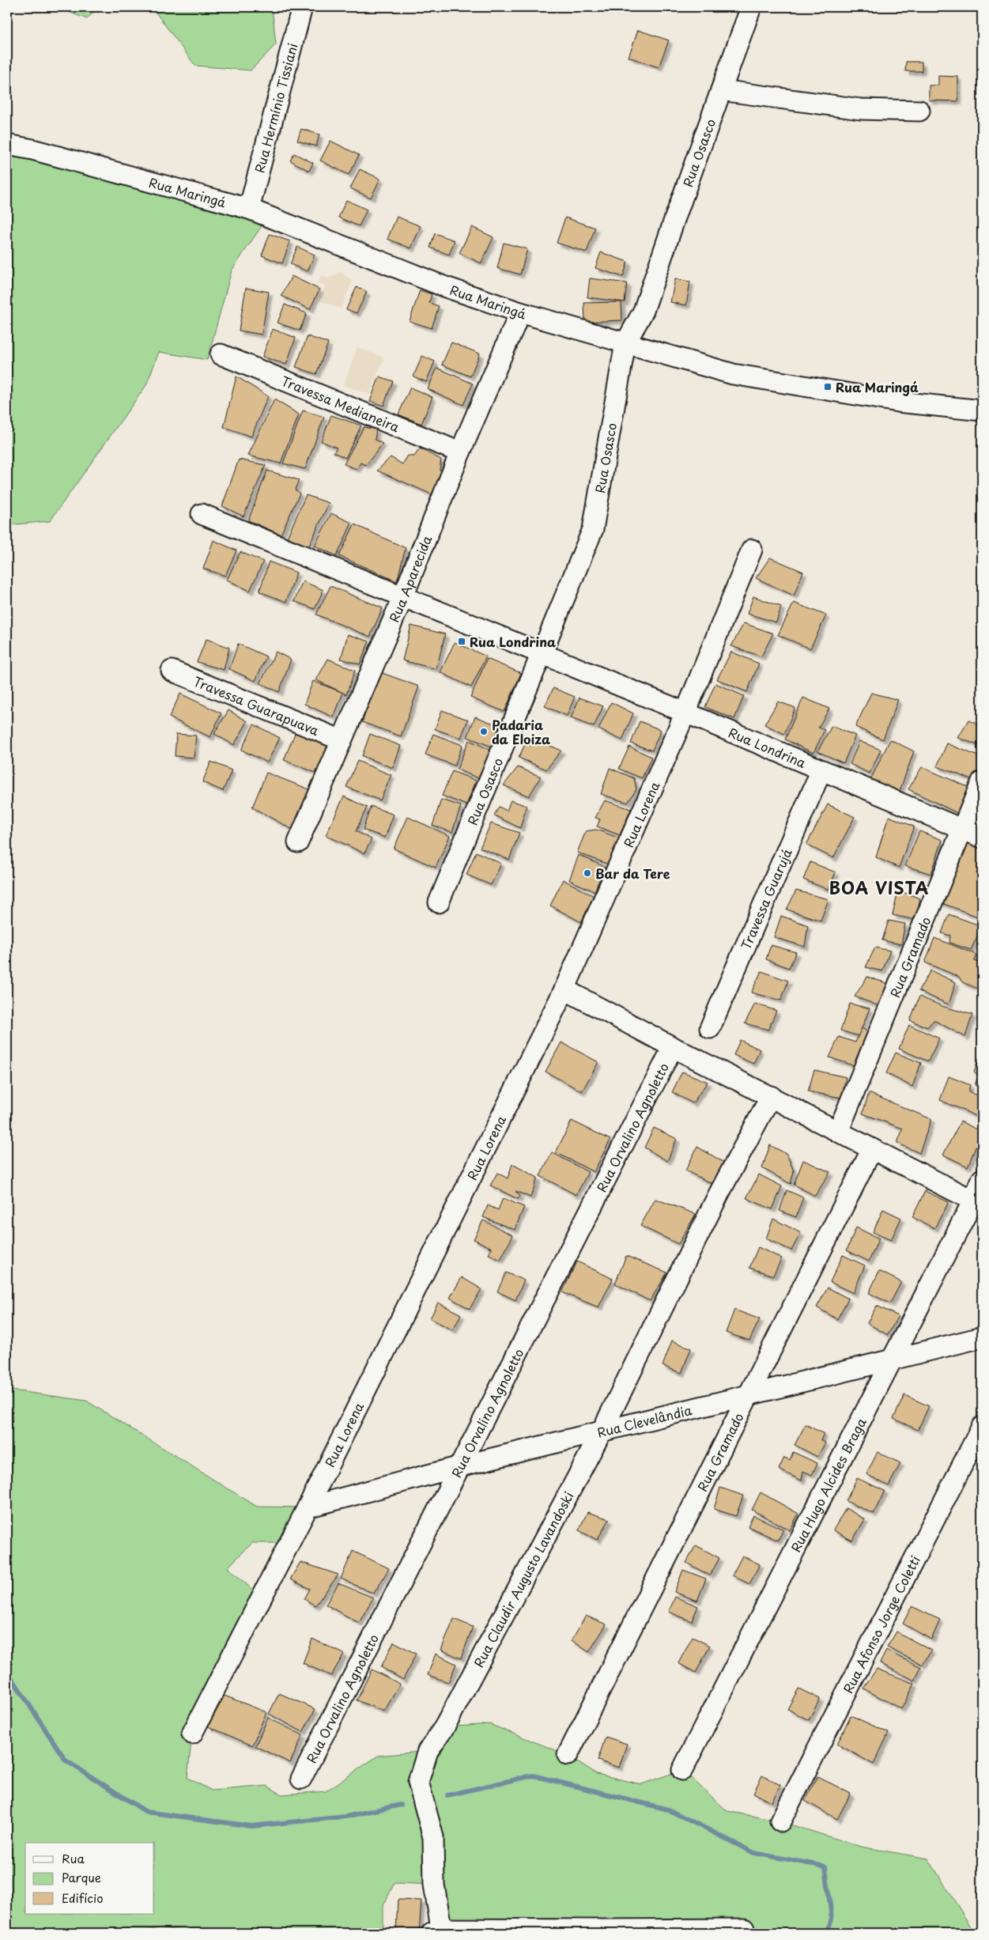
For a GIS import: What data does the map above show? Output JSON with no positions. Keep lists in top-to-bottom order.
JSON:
{
  "streets": {
    "street": [
      "Rua Hermínio Tissiani",
      "Rua Osasco",
      "Rua Maringá",
      "Travessa Medianeira",
      "Rua Aparecida",
      "Travessa Guarapuava",
      "Rua Londrina",
      "Rua Lorena",
      "Travessa Guarujá",
      "Rua Gramado",
      "Rua Orvalino Agnoletto",
      "Rua Clevelândia",
      "Rua Hugo Alcides Braga",
      "Rua Claudir Augusto Lavandoski",
      "Rua Afonso Jorge Coletti"
    ]
  },
  "crossings": [
    ["Rua Hermínio Tissiani", "Rua Maringá"],
    ["Rua Osasco", "Rua Maringá"],
    ["Rua Osasco", "Rua Londrina"],
    ["Rua Maringá", "Rua Aparecida"],
    ["Travessa Medianeira", "Rua Aparecida"],
    ["Rua Aparecida", "Travessa Guarapuava"],
    ["Rua Aparecida", "Rua Londrina"],
    ["Rua Londrina", "Rua Lorena"],
    ["Rua Londrina", "Travessa Guarujá"],
    ["Rua Londrina", "Rua Gramado"],
    ["Rua Lorena", "Rua Clevelândia"],
    ["Rua Gramado", "Rua Clevelândia"],
    ["Rua Orvalino Agnoletto", "Rua Clevelândia"],
    ["Rua Clevelândia", "Rua Hugo Alcides Braga"],
    ["Rua Clevelândia", "Rua Claudir Augusto Lavandoski"]
  ],
  "districts": ["BOA VISTA"],
  "places": {
    "transit": ["Rua Maringá", "Rua Londrina"],
    "other": ["Padaria da Eloiza", "Bar da Tere"]
  },
  "legend": ["Rua", "Parque", "Edifício"]
}
